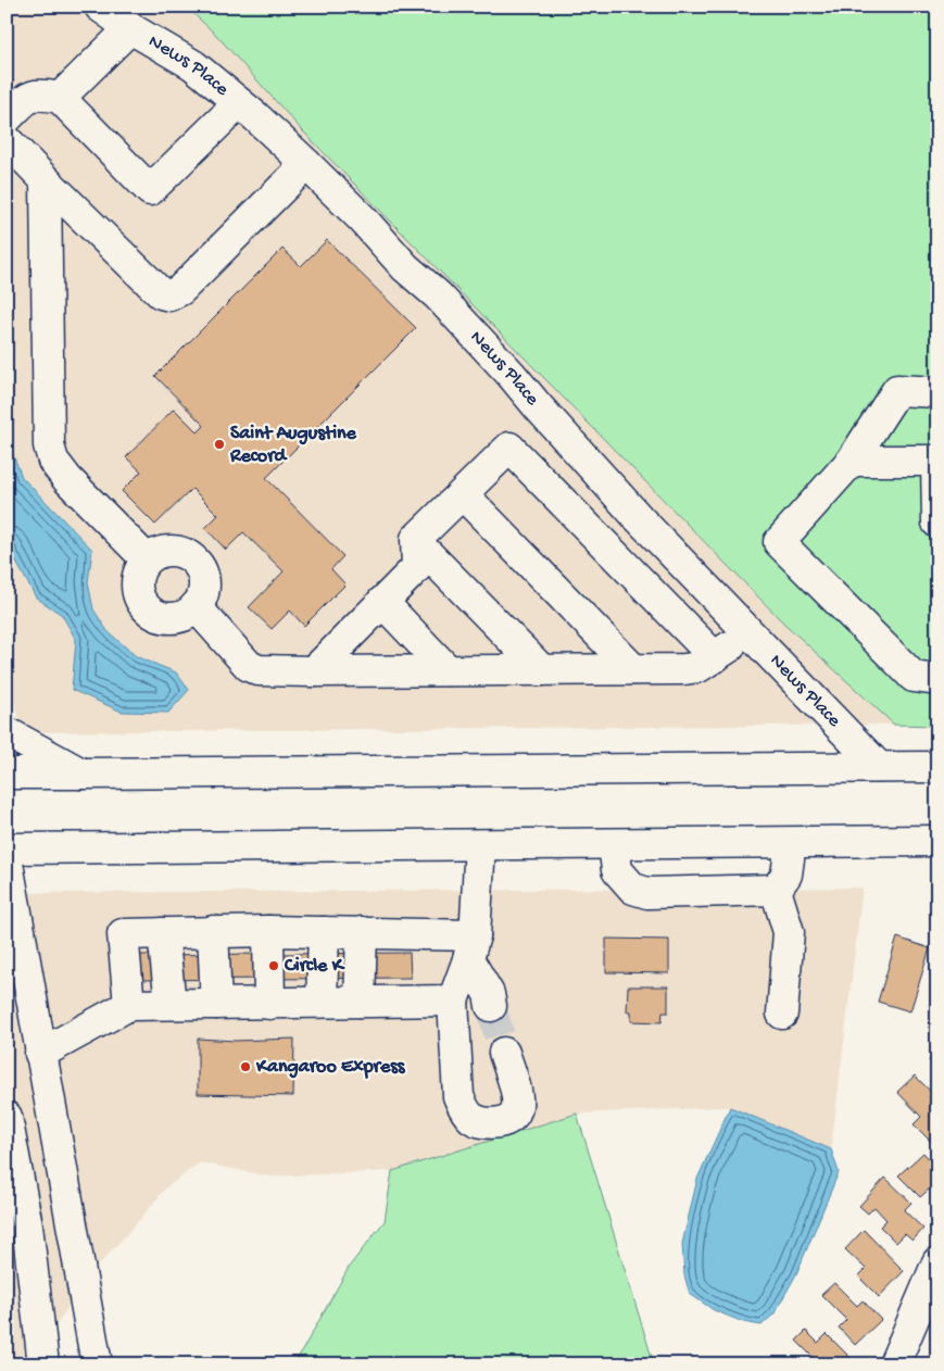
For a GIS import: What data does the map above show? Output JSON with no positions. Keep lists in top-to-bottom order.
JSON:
{
  "streets": {
    "main road": ["News Place"]
  },
  "places": ["Saint Augustine Record", "Circle K", "Kangaroo Express"]
}
